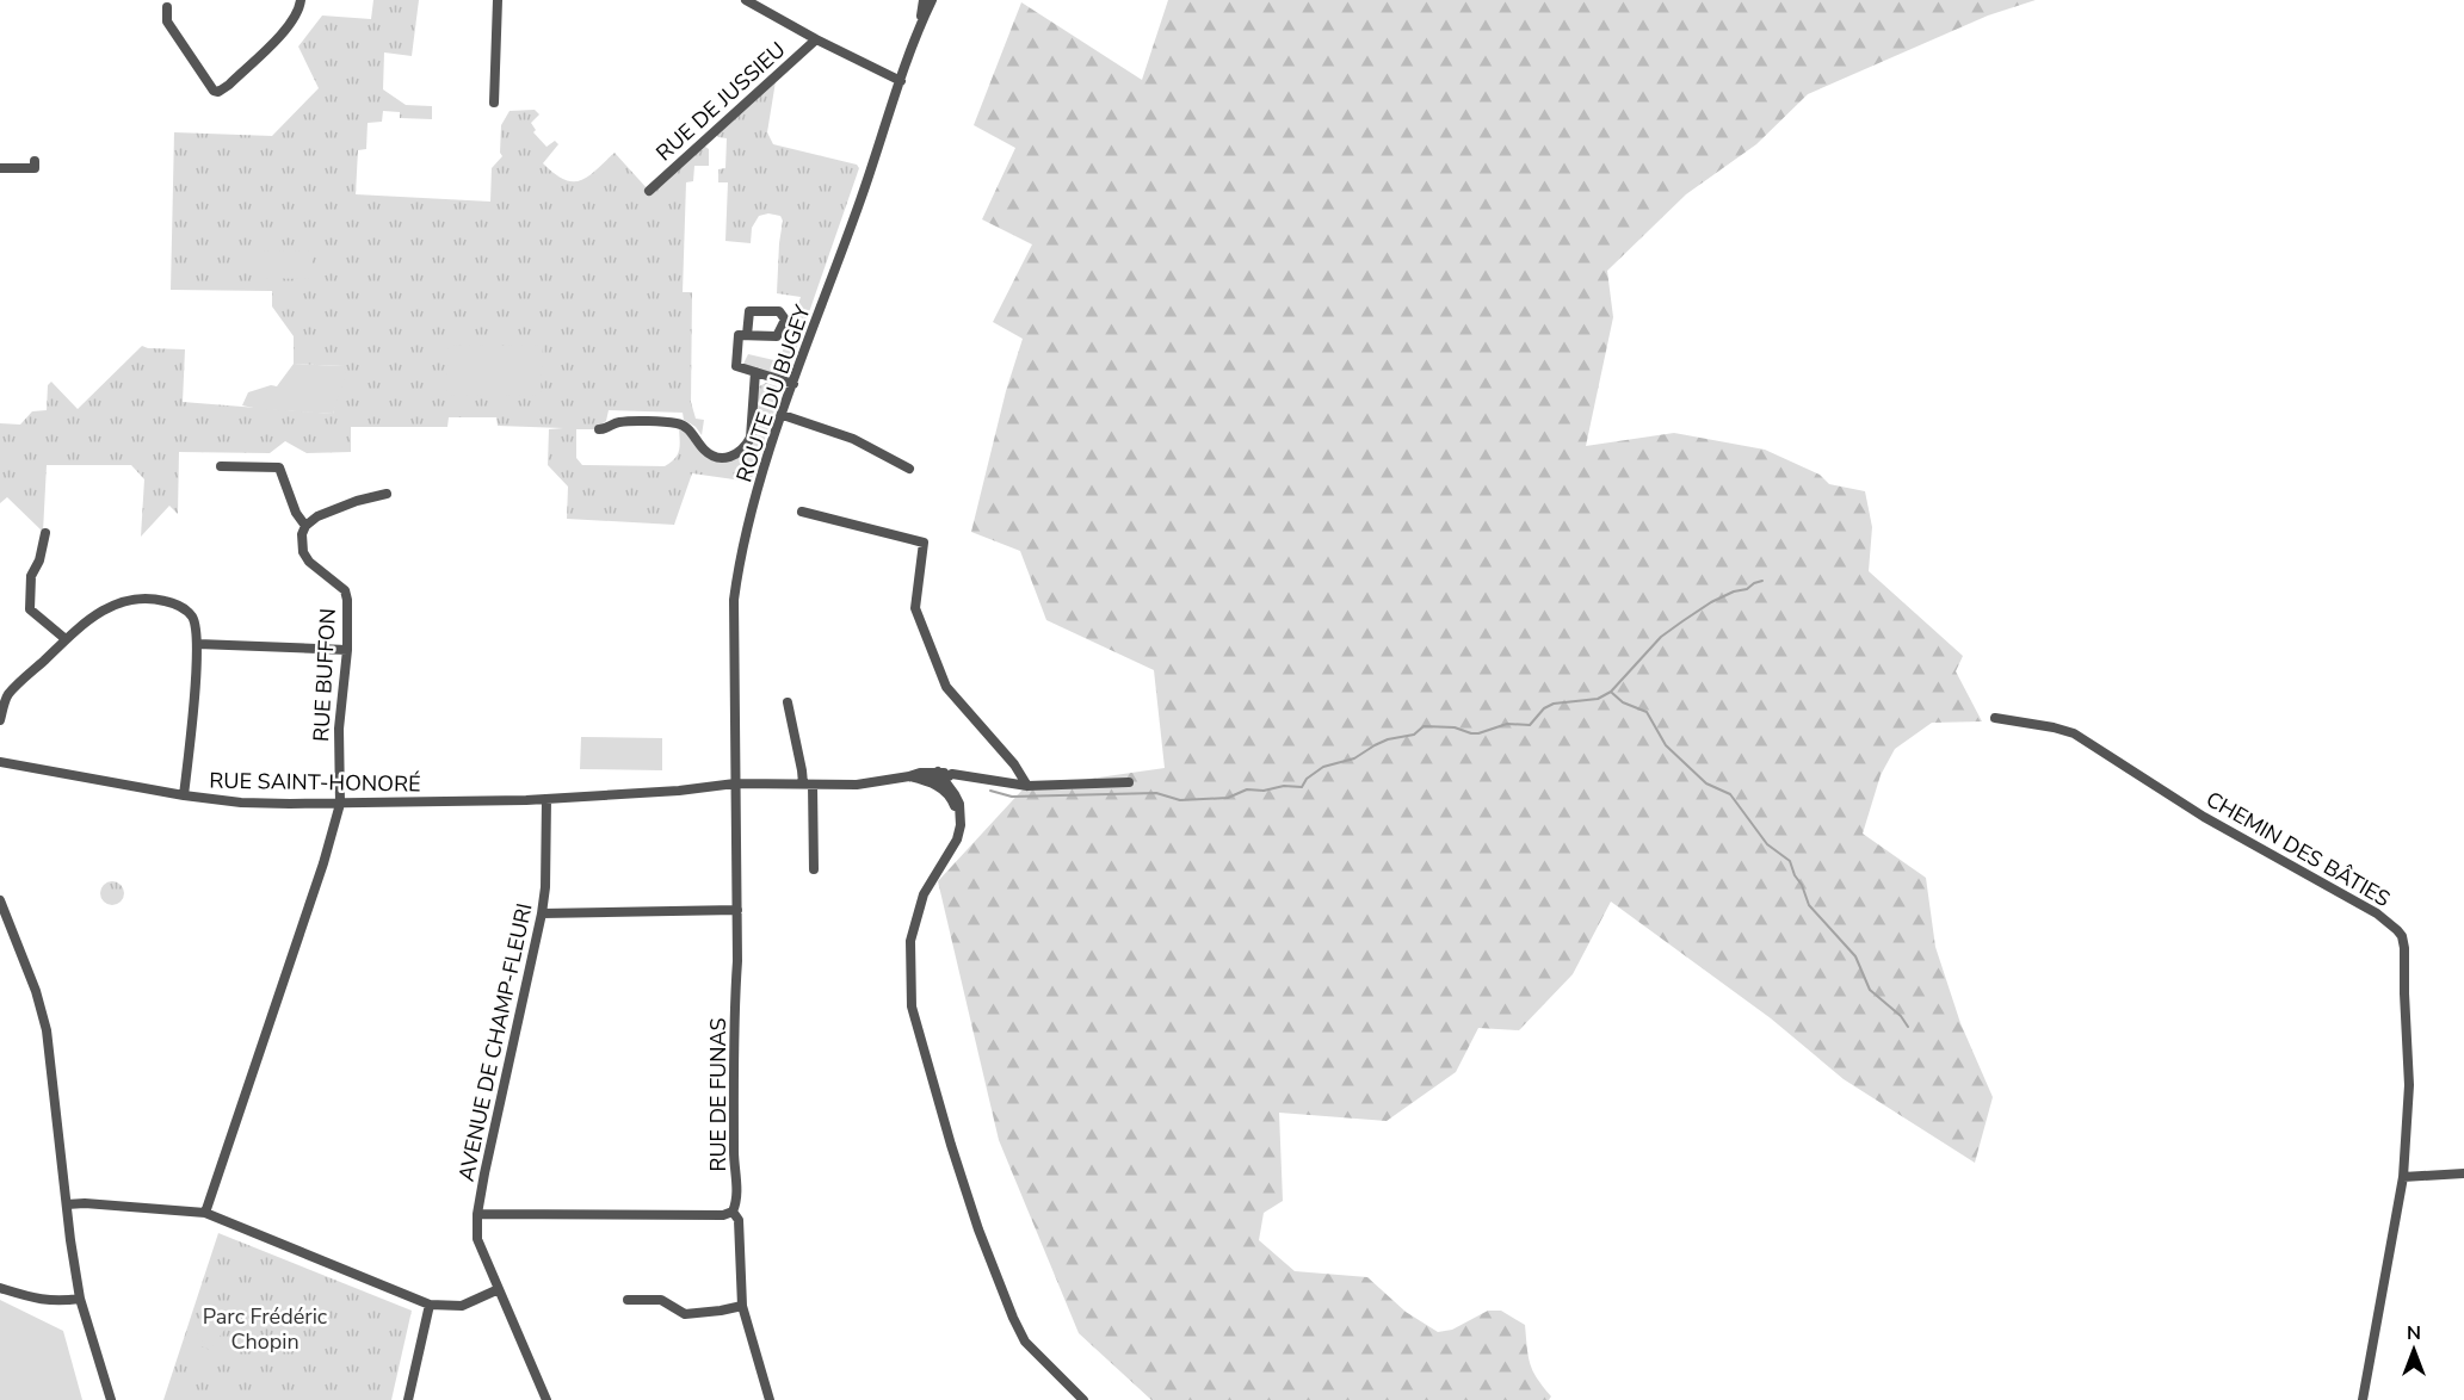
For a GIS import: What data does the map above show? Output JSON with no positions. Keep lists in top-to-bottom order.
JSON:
{
  "streets": {
    "street": [
      "RUE DE JUSSIEU",
      "ROUTE DU BUGEY",
      "RUE BUFFON",
      "RUE SAINT-HONORÉ",
      "CHEMIN DES BÂTIES",
      "AVENUE DE CHAMP-FLEURI",
      "RUE DE FUNAS"
    ]
  },
  "crossings": [
    ["ROUTE DU BUGEY", "RUE SAINT-HONORÉ"],
    ["ROUTE DU BUGEY", "RUE DE FUNAS"],
    ["RUE BUFFON", "RUE SAINT-HONORÉ"],
    ["RUE SAINT-HONORÉ", "AVENUE DE CHAMP-FLEURI"],
    ["RUE SAINT-HONORÉ", "RUE DE FUNAS"]
  ],
  "parks": ["Parc Frédéric Chopin"],
  "north": "top"
}
